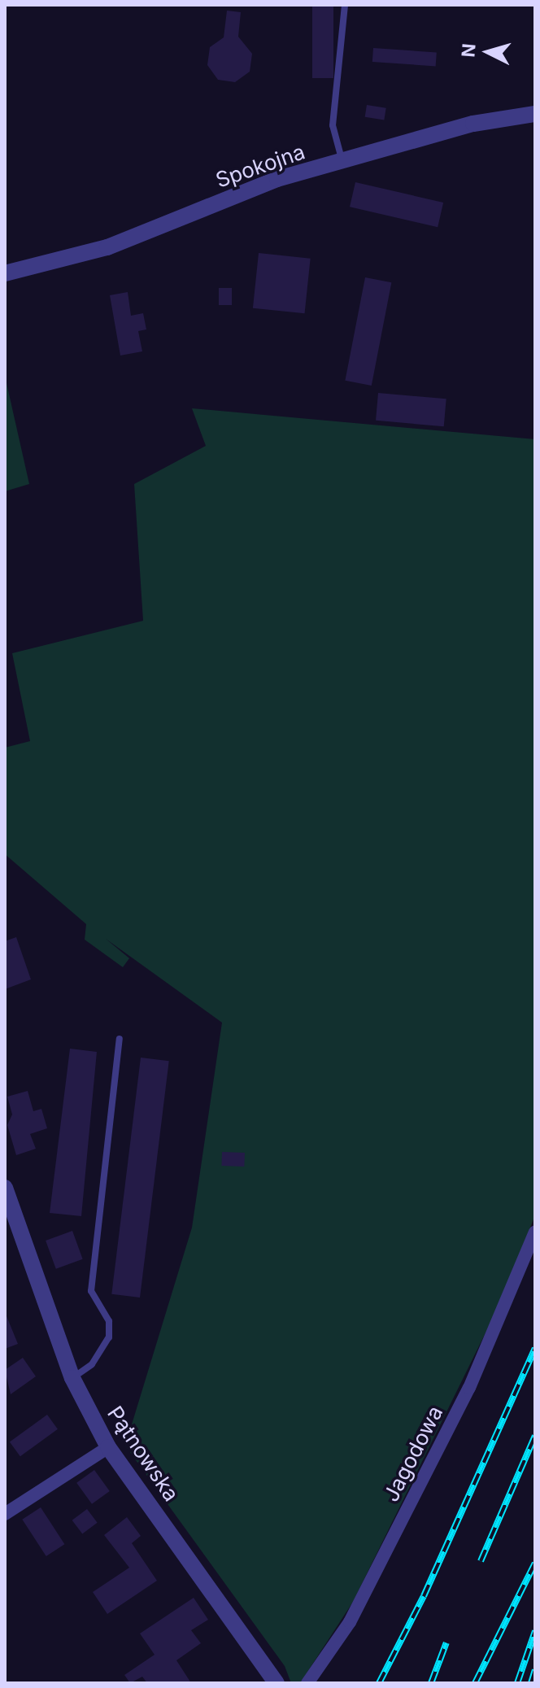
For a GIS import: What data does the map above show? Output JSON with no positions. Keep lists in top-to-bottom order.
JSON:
{
  "streets": {
    "street": ["Spokojna", "Pątnowska", "Jagodowa"]
  },
  "north": "left"
}
